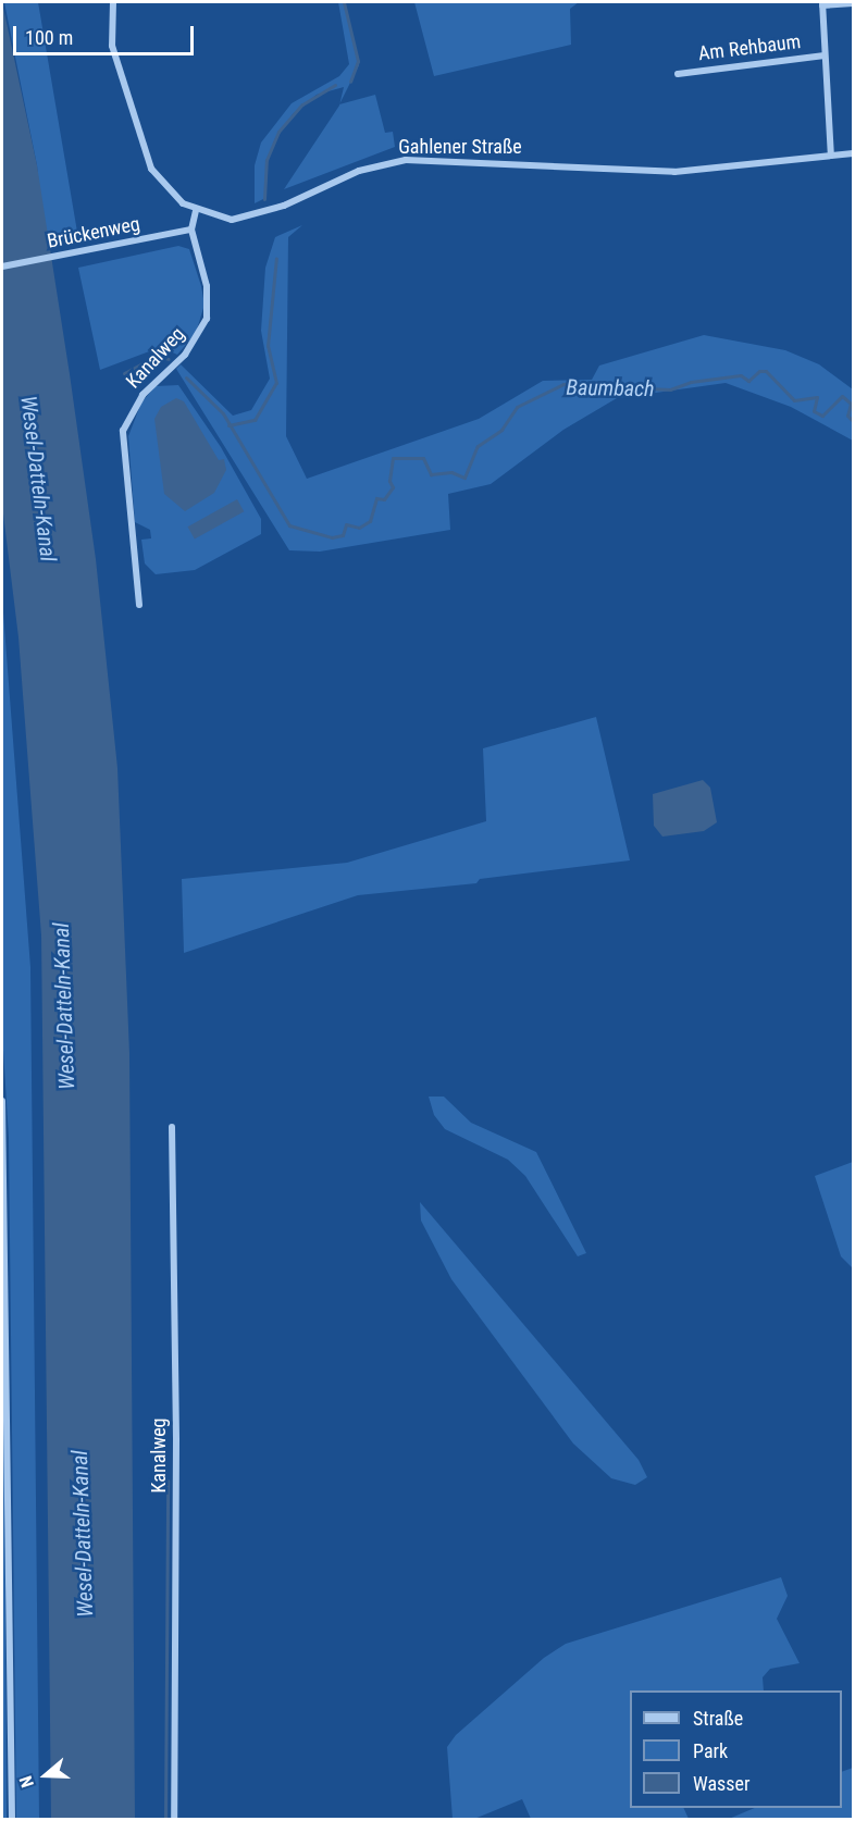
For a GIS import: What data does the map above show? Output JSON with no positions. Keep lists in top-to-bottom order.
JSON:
{
  "streets": {
    "street": [
      "Am Rehbaum",
      "Gahlener Straße",
      "Brückenweg",
      "Kanalweg"
    ]
  },
  "crossings": [
    ["Am Rehbaum", "Gahlener Straße"],
    ["Gahlener Straße", "Kanalweg"],
    ["Brückenweg", "Kanalweg"]
  ],
  "water": ["Baumbach", "Wesel-Datteln-Kanal"],
  "legend": ["Straße", "Park", "Wasser"],
  "scale_bar": "100 m",
  "north": "left"
}
